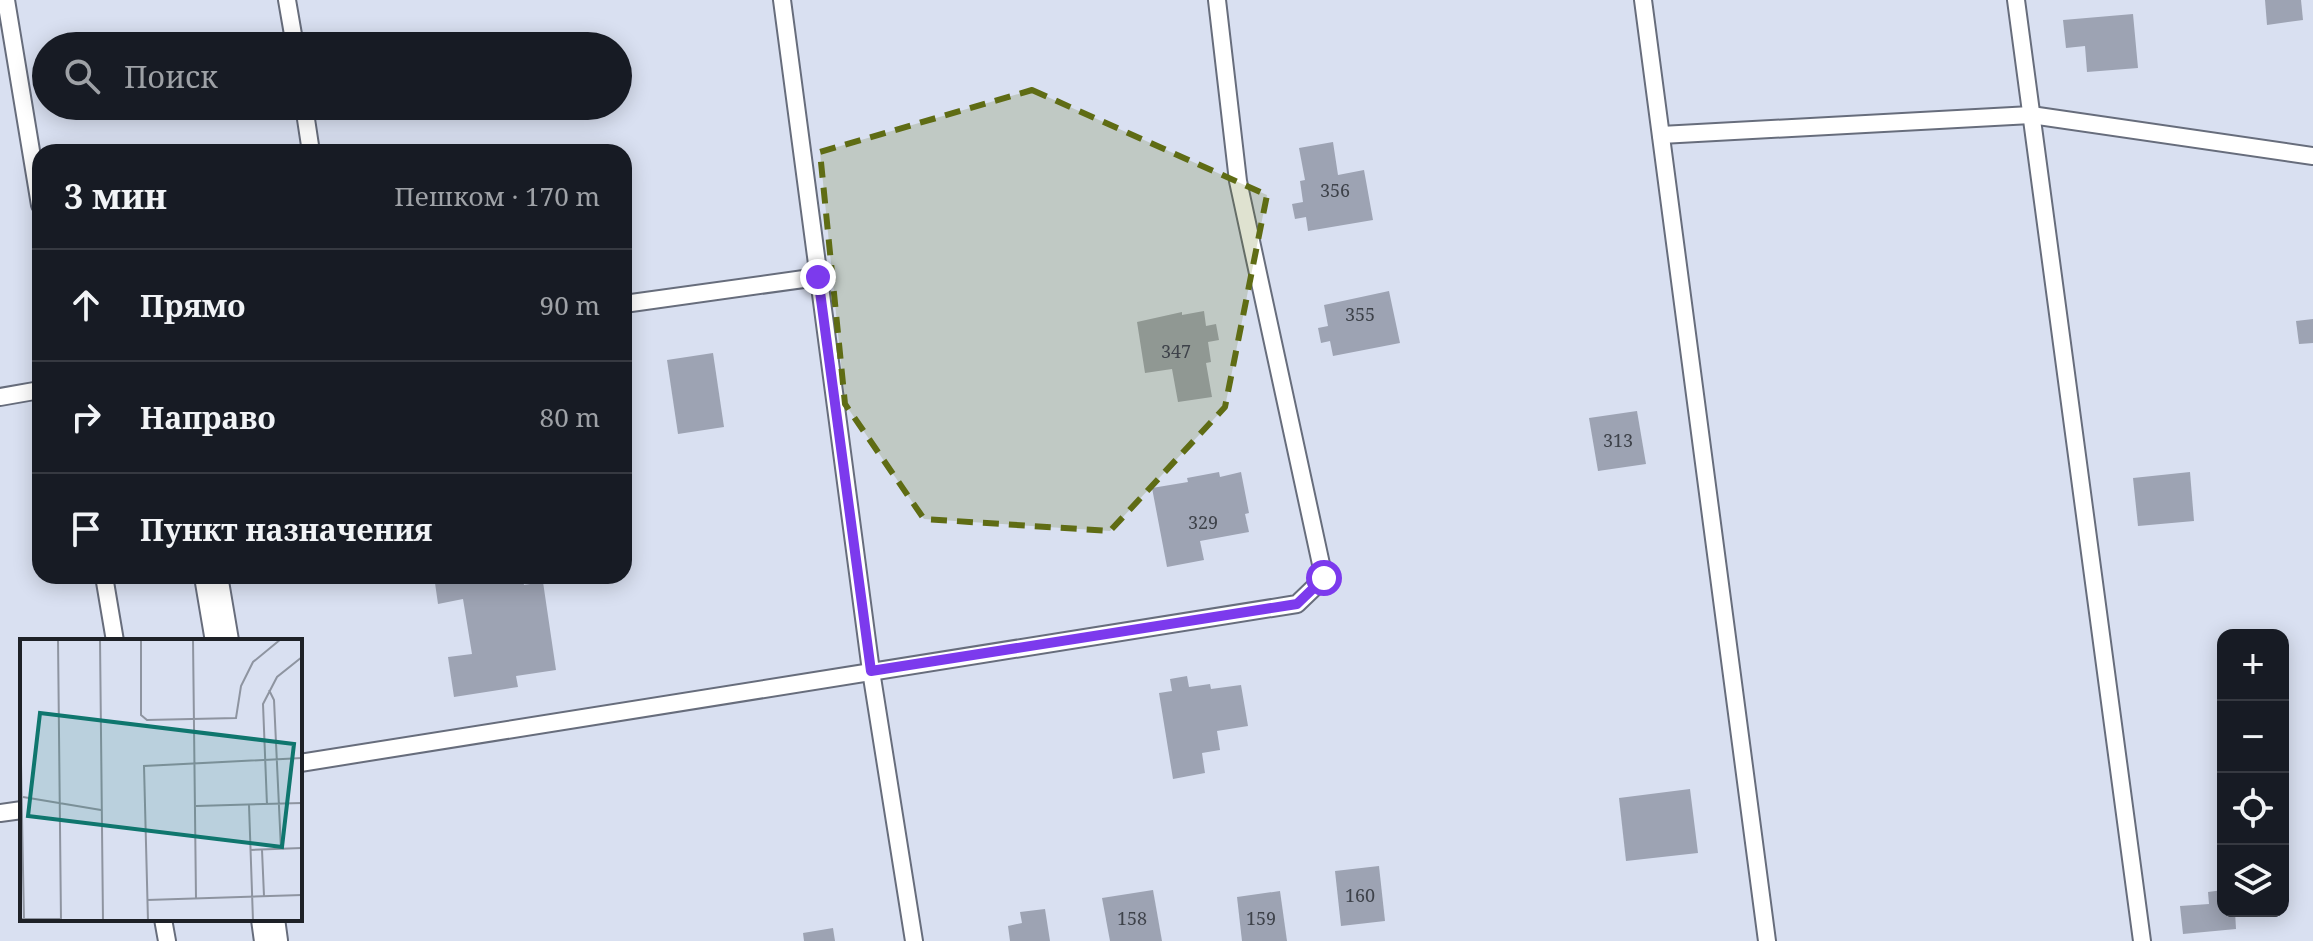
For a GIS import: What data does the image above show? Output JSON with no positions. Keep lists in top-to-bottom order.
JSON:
{
  "house_numbers": [
    "356",
    "355",
    "347",
    "313",
    "329",
    "160",
    "158",
    "159"
  ],
  "page": {
    "search": "Поиск",
    "heading": ["3 мин", "Пешком · 170 m"],
    "list": [
      ["Прямо", "90 m"],
      ["Направо", "80 m"],
      "Пункт назначения"
    ],
    "map_buttons": ["+", "−"]
  }
}
